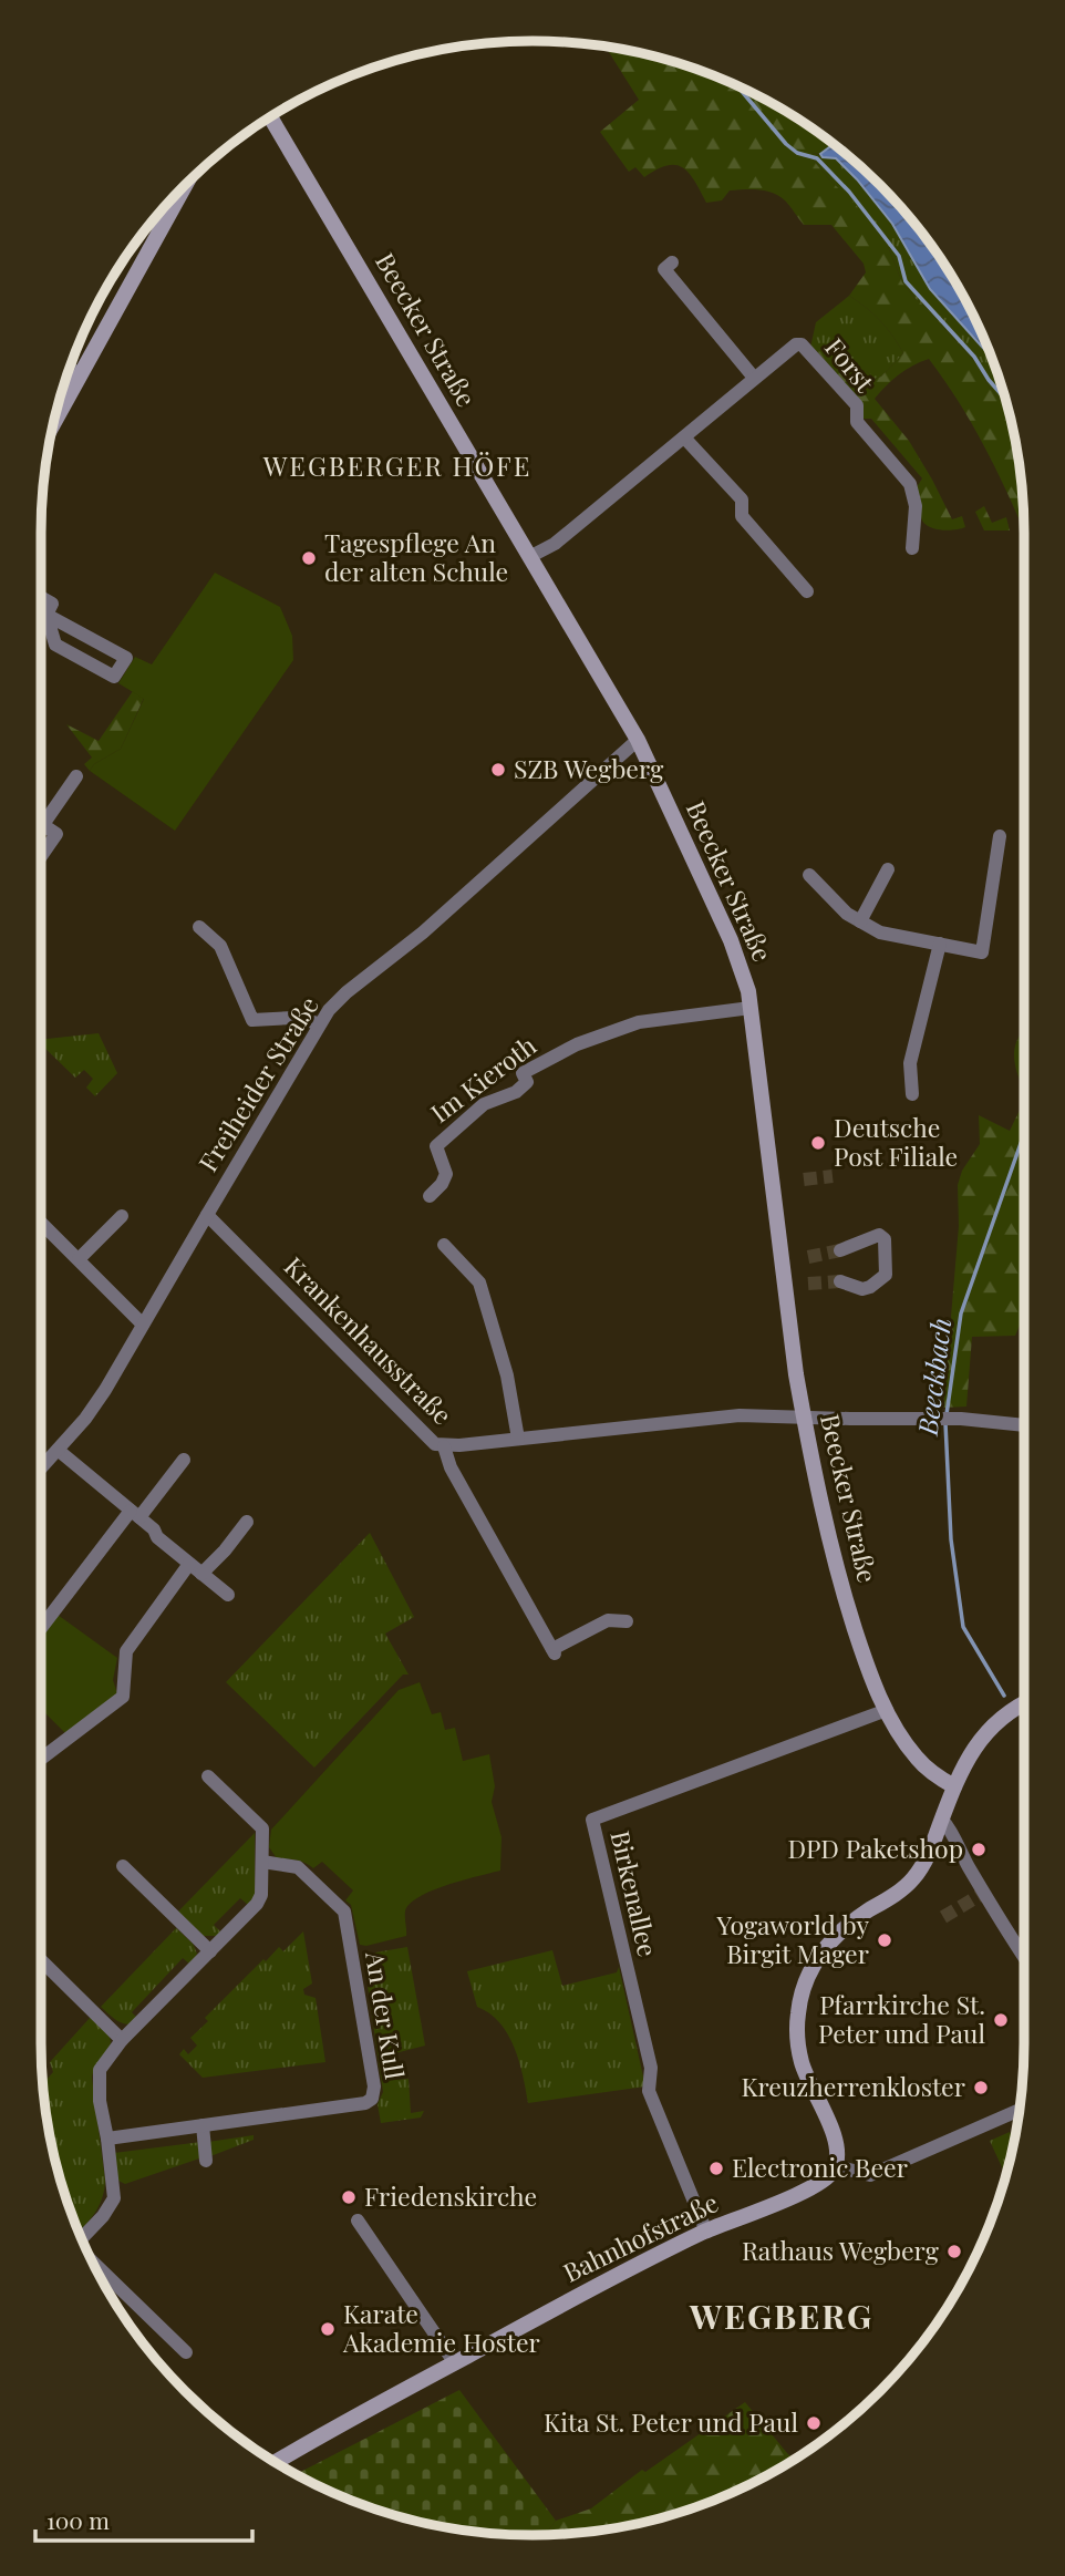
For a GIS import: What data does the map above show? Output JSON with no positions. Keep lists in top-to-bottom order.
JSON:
{
  "streets": {
    "street": [
      "Beecker Straße",
      "Forst",
      "Im Kieroth",
      "Freiheider Straße",
      "Krankenhausstraße",
      "Birkenallee",
      "An der Kull",
      "Bahnhofstraße"
    ]
  },
  "crossings": [
    ["Beecker Straße", "Forst"],
    ["Beecker Straße", "Im Kieroth"],
    ["Beecker Straße", "Freiheider Straße"],
    ["Beecker Straße", "Krankenhausstraße"],
    ["Beecker Straße", "Birkenallee"],
    ["Freiheider Straße", "Krankenhausstraße"],
    ["Birkenallee", "Bahnhofstraße"]
  ],
  "districts": ["WEGBERGER HÖFE", "WEGBERG"],
  "water": ["Beeckbach"],
  "places": [
    "Tagespflege An der alten Schule",
    "SZB Wegberg",
    "Deutsche Post Filiale",
    "DPD Paketshop",
    "Yogaworld by Birgit Mager",
    "Pfarrkirche St. Peter und Paul",
    "Kreuzherrenkloster",
    "Electronic Beer",
    "Friedenskirche",
    "Rathaus Wegberg",
    "Karate Akademie Hoster",
    "Kita St. Peter und Paul"
  ],
  "scale_bar": "100 m"
}
